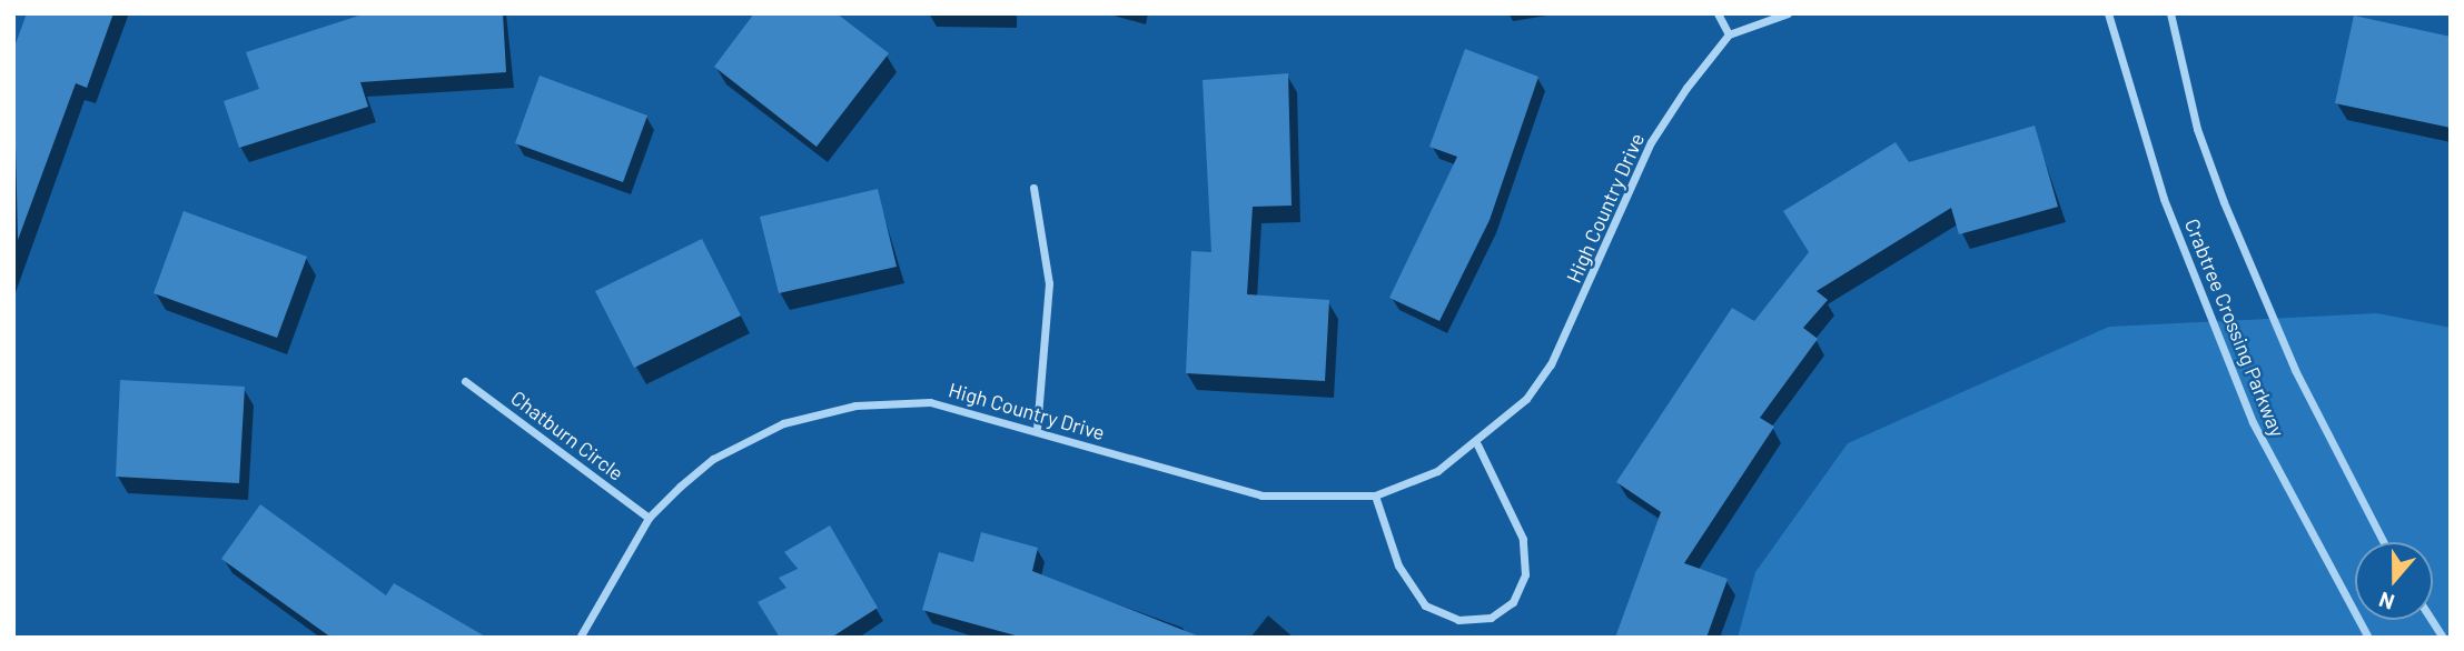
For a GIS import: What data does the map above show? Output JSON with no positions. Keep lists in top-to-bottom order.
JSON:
{
  "streets": {
    "street": ["High Country Drive", "Crabtree Crossing Parkway", "Chatburn Circle"]
  },
  "crossings": [
    ["High Country Drive", "Chatburn Circle"]
  ],
  "north": "bottom"
}
